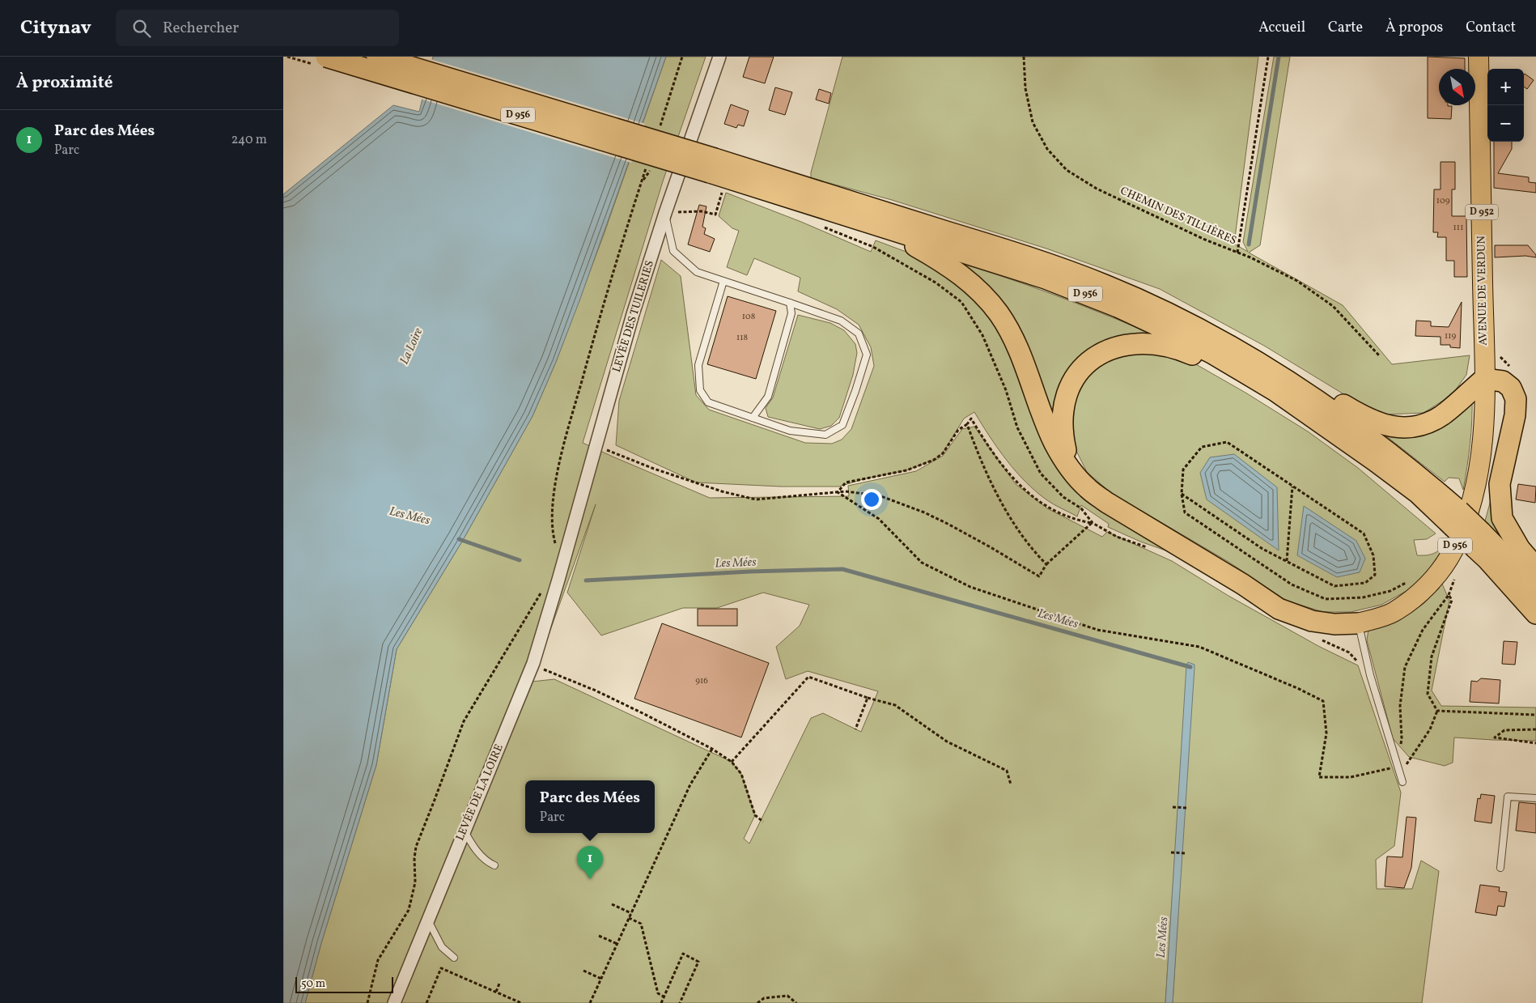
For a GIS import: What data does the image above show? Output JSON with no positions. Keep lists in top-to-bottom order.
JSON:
{
  "streets": {
    "highway": ["D 956"],
    "main road": ["D 952", "AVENUE DE VERDUN"],
    "street": ["LEVÉE DES TUILERIES", "LEVÉE DE LA LOIRE"],
    "path": ["CHEMIN DES TILLIÈRES"]
  },
  "crossings": [
    ["D 956", "AVENUE DE VERDUN"],
    ["LEVÉE DES TUILERIES", "LEVÉE DE LA LOIRE"]
  ],
  "water": ["La Loire", "Les Mées"],
  "house_numbers": [
    "109",
    "111",
    "108",
    "119",
    "118",
    "916"
  ],
  "scale_bar": "50 m",
  "north": "bottom right",
  "page": {
    "header": "Citynav",
    "search": "Rechercher",
    "nav": [
      "Accueil",
      "Carte",
      "À propos",
      "Contact"
    ],
    "heading": "À proximité",
    "map_buttons": ["+", "−"],
    "list": [
      {
        "mark": "1",
        "name": "Parc des Mées",
        "note": "Parc",
        "value": "240 m"
      }
    ],
    "popup": ["Parc des Mées", "Parc"],
    "pins": "1",
    "scale": "50 m"
  }
}
